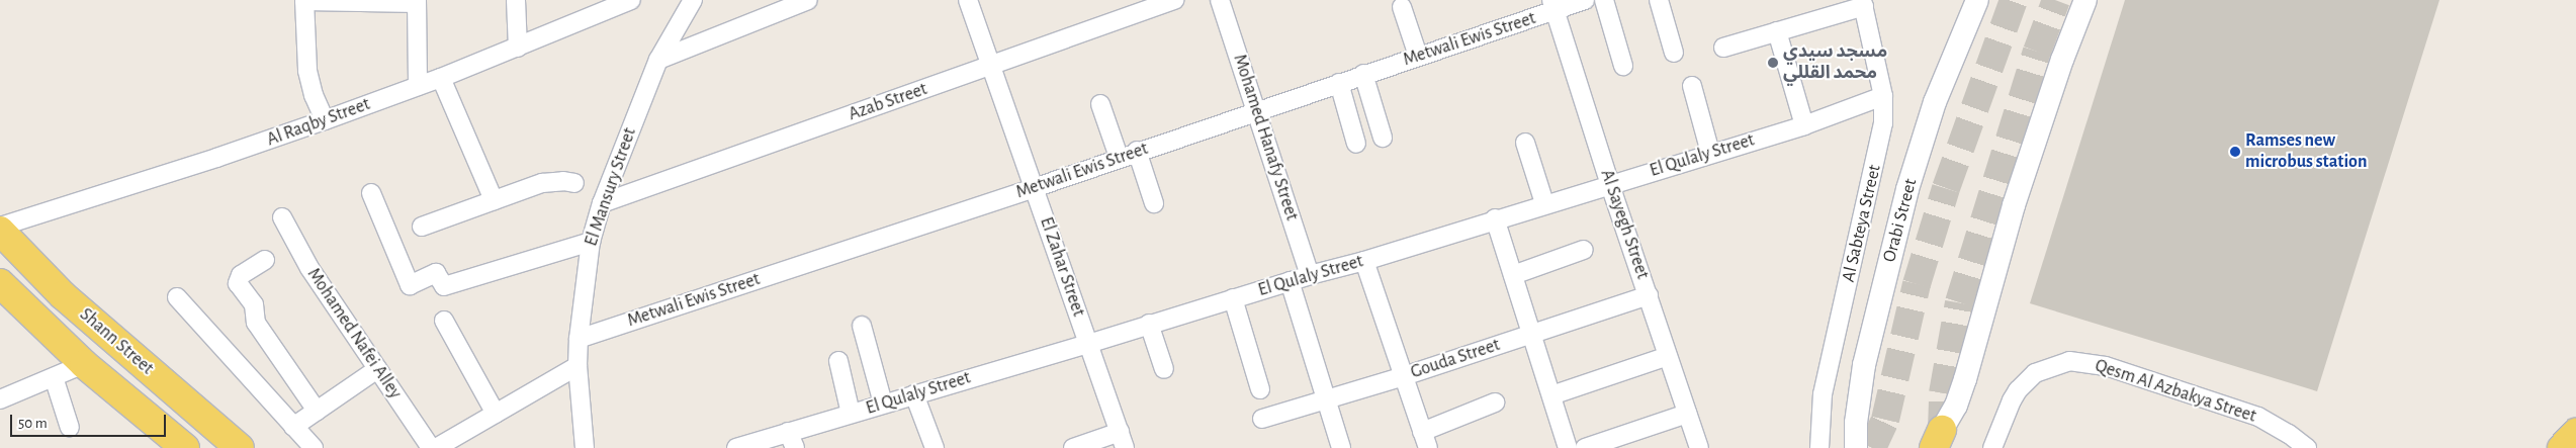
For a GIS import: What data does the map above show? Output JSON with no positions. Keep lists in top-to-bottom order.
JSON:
{
  "streets": {
    "main road": ["Shann Street"],
    "street": [
      "Metwali Ewis Street",
      "Azab Street",
      "Al Raqby Street",
      "Mohamed Hanafy Street",
      "El Qulaly Street",
      "El Mansury Street",
      "Orabi Street",
      "Al Sabteya Street",
      "Al Sayegh Street",
      "El Zahar Street",
      "Mohamed Nafei Alley",
      "Gouda Street",
      "Qesm Al Azbakya Street"
    ]
  },
  "crossings": [
    ["Metwali Ewis Street", "Mohamed Hanafy Street"],
    ["Metwali Ewis Street", "El Mansury Street"],
    ["Metwali Ewis Street", "Al Sayegh Street"],
    ["Metwali Ewis Street", "El Zahar Street"],
    ["Azab Street", "El Mansury Street"],
    ["Azab Street", "El Zahar Street"],
    ["Al Raqby Street", "Shann Street"],
    ["Mohamed Hanafy Street", "El Qulaly Street"],
    ["El Qulaly Street", "Al Sabteya Street"],
    ["El Qulaly Street", "Al Sayegh Street"],
    ["El Qulaly Street", "El Zahar Street"],
    ["Al Sayegh Street", "Gouda Street"]
  ],
  "places": ["مسجد سيدي محمد القللي", "Ramses new microbus station"],
  "scale_bar": "50 m"
}
